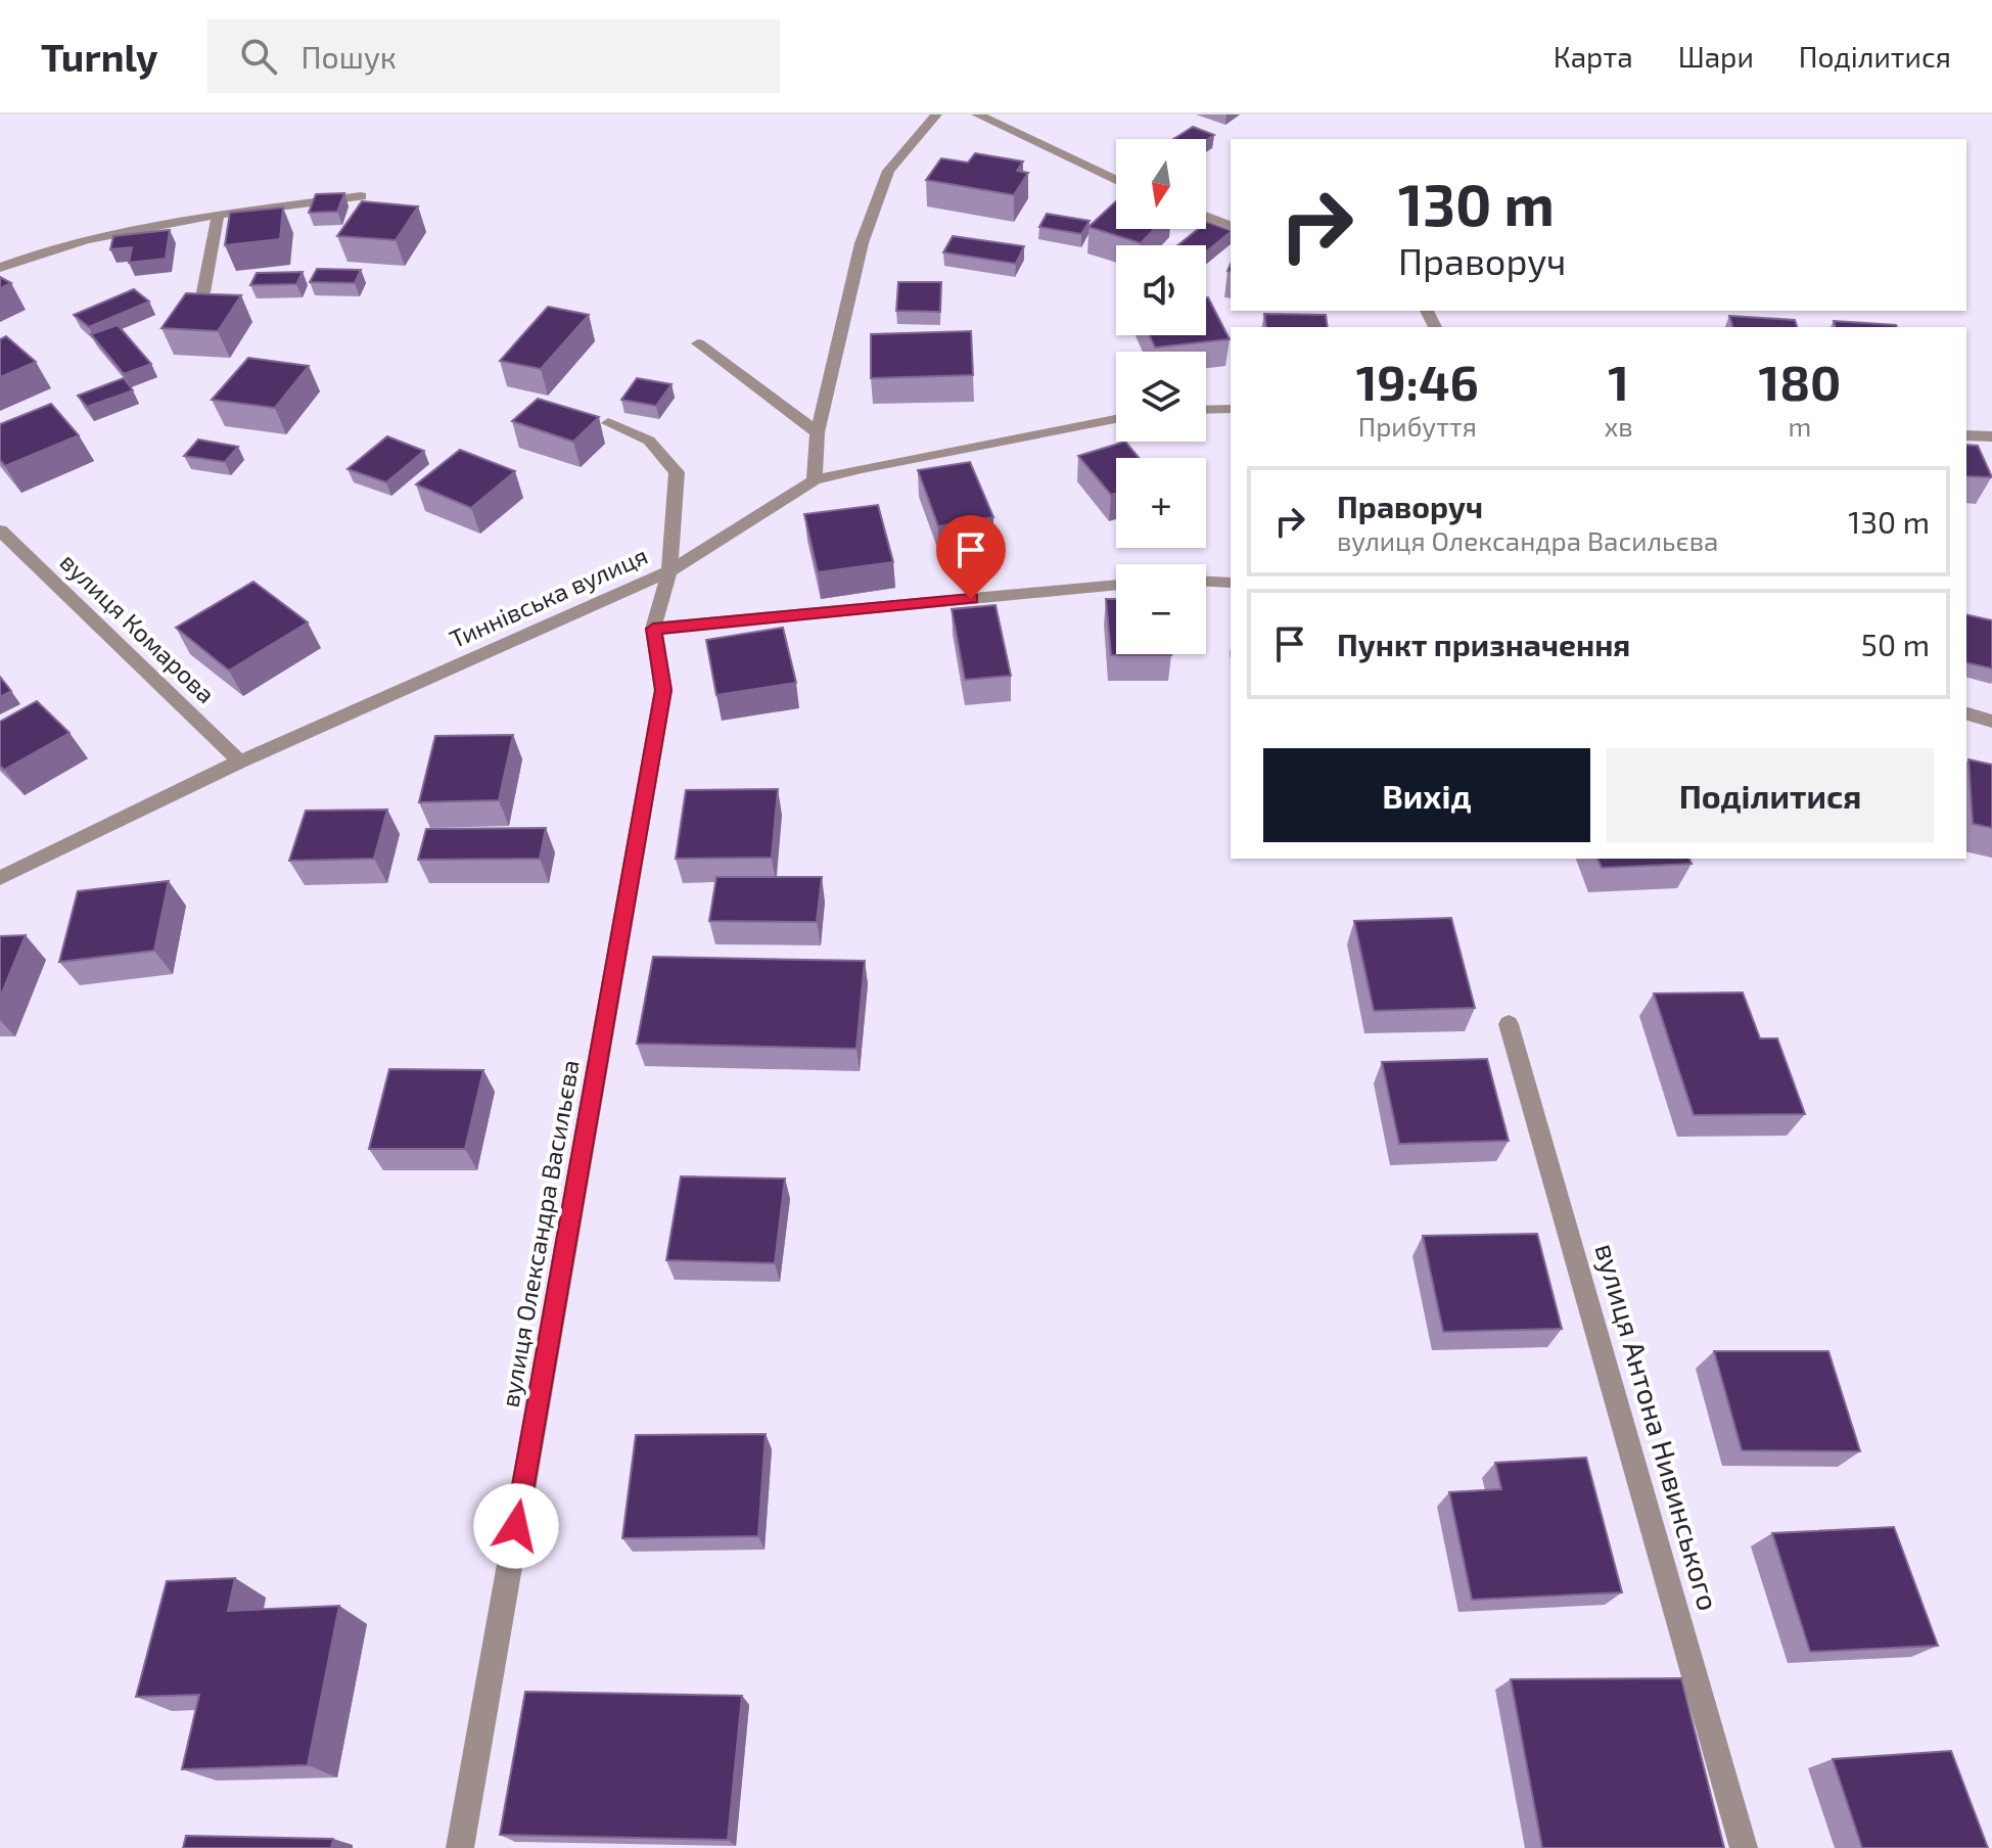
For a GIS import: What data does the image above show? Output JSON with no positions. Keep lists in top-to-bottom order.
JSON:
{
  "streets": {
    "street": [
      "Тиннівська вулиця",
      "вулиця Комарова",
      "вулиця Олександра Васильєва",
      "вулиця Антона Нивинського"
    ]
  },
  "crossings": [
    ["Тиннівська вулиця", "вулиця Комарова"],
    ["Тиннівська вулиця", "вулиця Олександра Васильєва"]
  ],
  "north": "bottom",
  "page": {
    "header": "Turnly",
    "search": "Пошук",
    "nav": ["Карта", "Шари", "Поділитися"],
    "map_buttons": ["+", "−"],
    "turn": ["130 m", "Праворуч"],
    "eta": [
      "19:46",
      "Прибуття",
      "1",
      "хв",
      "180",
      "m"
    ],
    "list": [
      {
        "name": "Праворуч",
        "note": "вулиця Олександра Васильєва",
        "value": "130 m"
      },
      {
        "name": "Пункт призначення",
        "value": "50 m"
      }
    ],
    "buttons": ["Вихід", "Поділитися"]
  }
}
